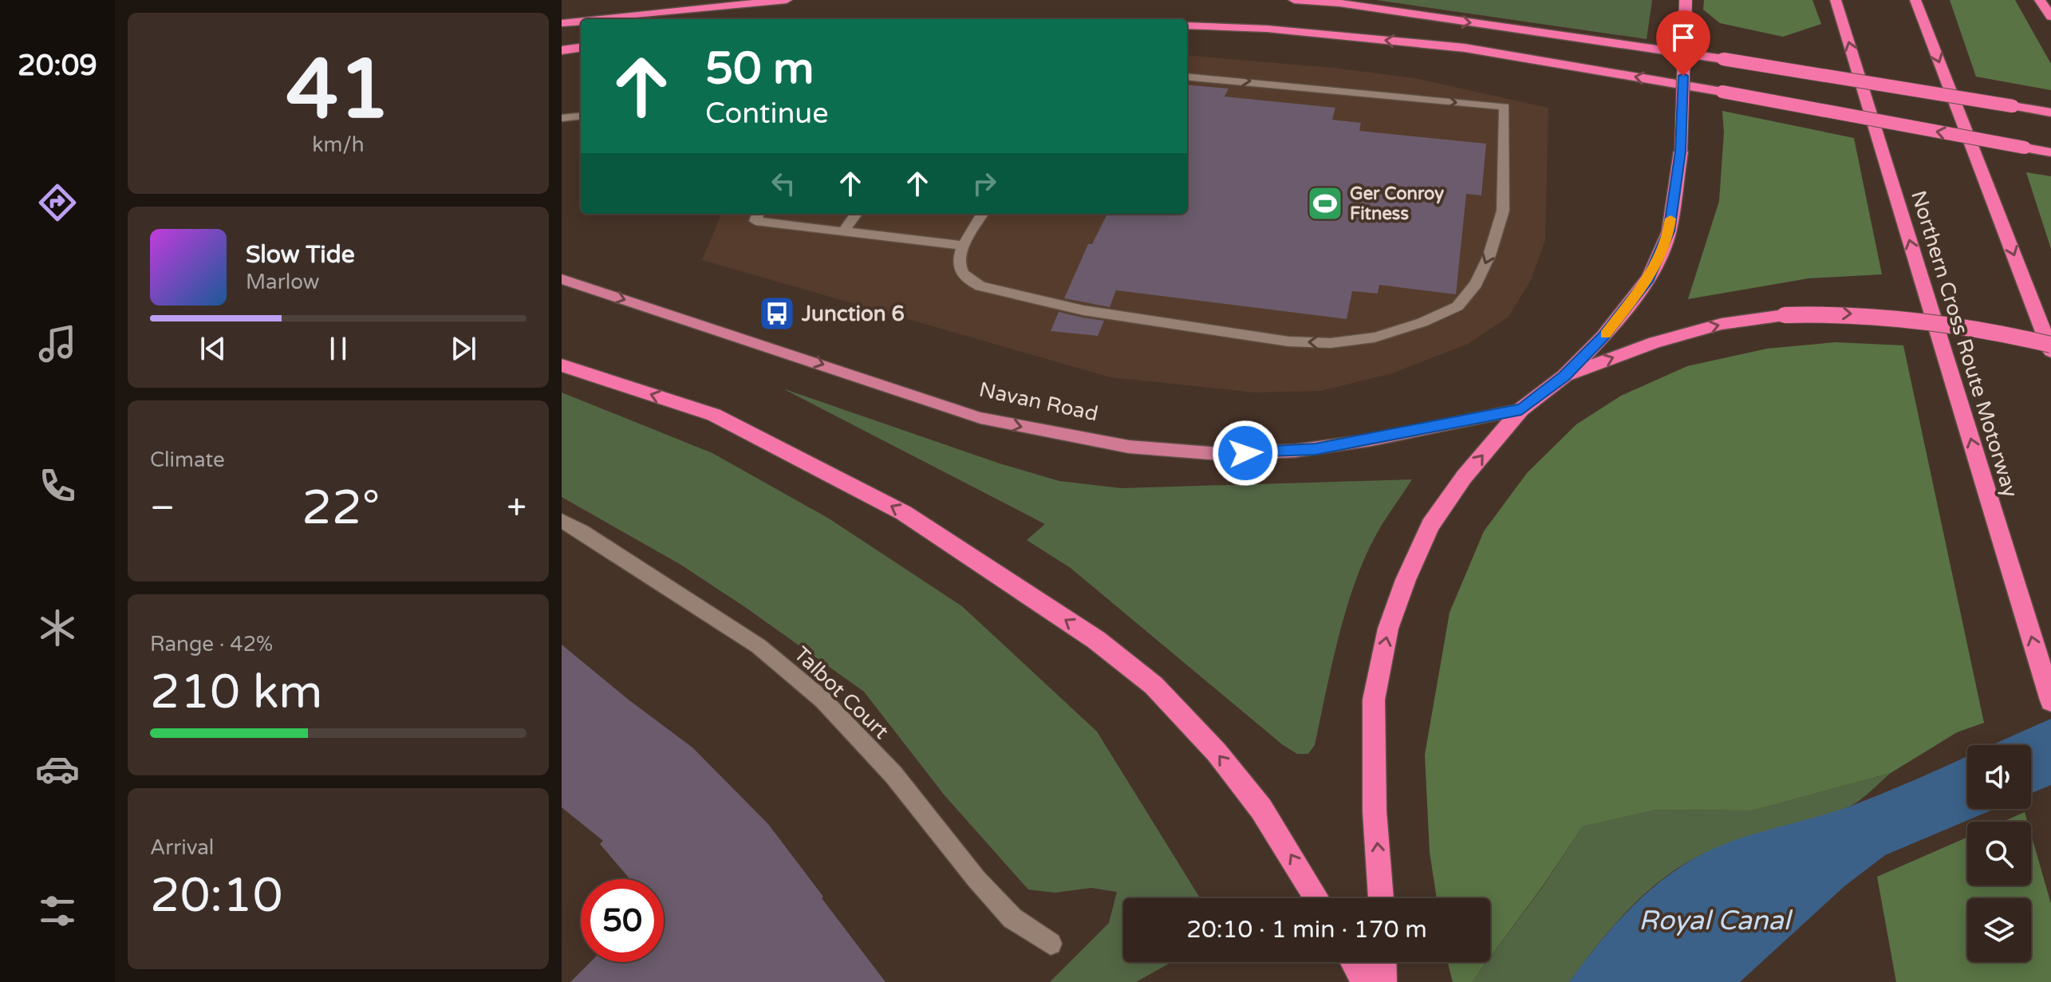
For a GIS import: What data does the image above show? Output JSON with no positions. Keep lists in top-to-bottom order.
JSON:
{
  "streets": {
    "highway": ["Northern Cross Route Motorway"],
    "main road": ["Navan Road"],
    "street": ["Talbot Court"]
  },
  "one_way": ["Navan Road"],
  "water": ["Royal Canal"],
  "places": {
    "sports": ["Ger Conroy Fitness"],
    "bus stop": ["Junction 6"]
  },
  "page": {
    "tabs": "20:09",
    "tile": [
      ["41", "km/h"],
      "Climate",
      ["Range · 42%", "210 km"],
      ["Arrival", "20:10"]
    ],
    "turn": ["50 m", "Continue"],
    "song": ["Slow Tide", "Marlow"],
    "heat": ["−", "22°", "+"],
    "limit": "50",
    "trip": "20:10 · 1 min · 170 m"
  }
}
